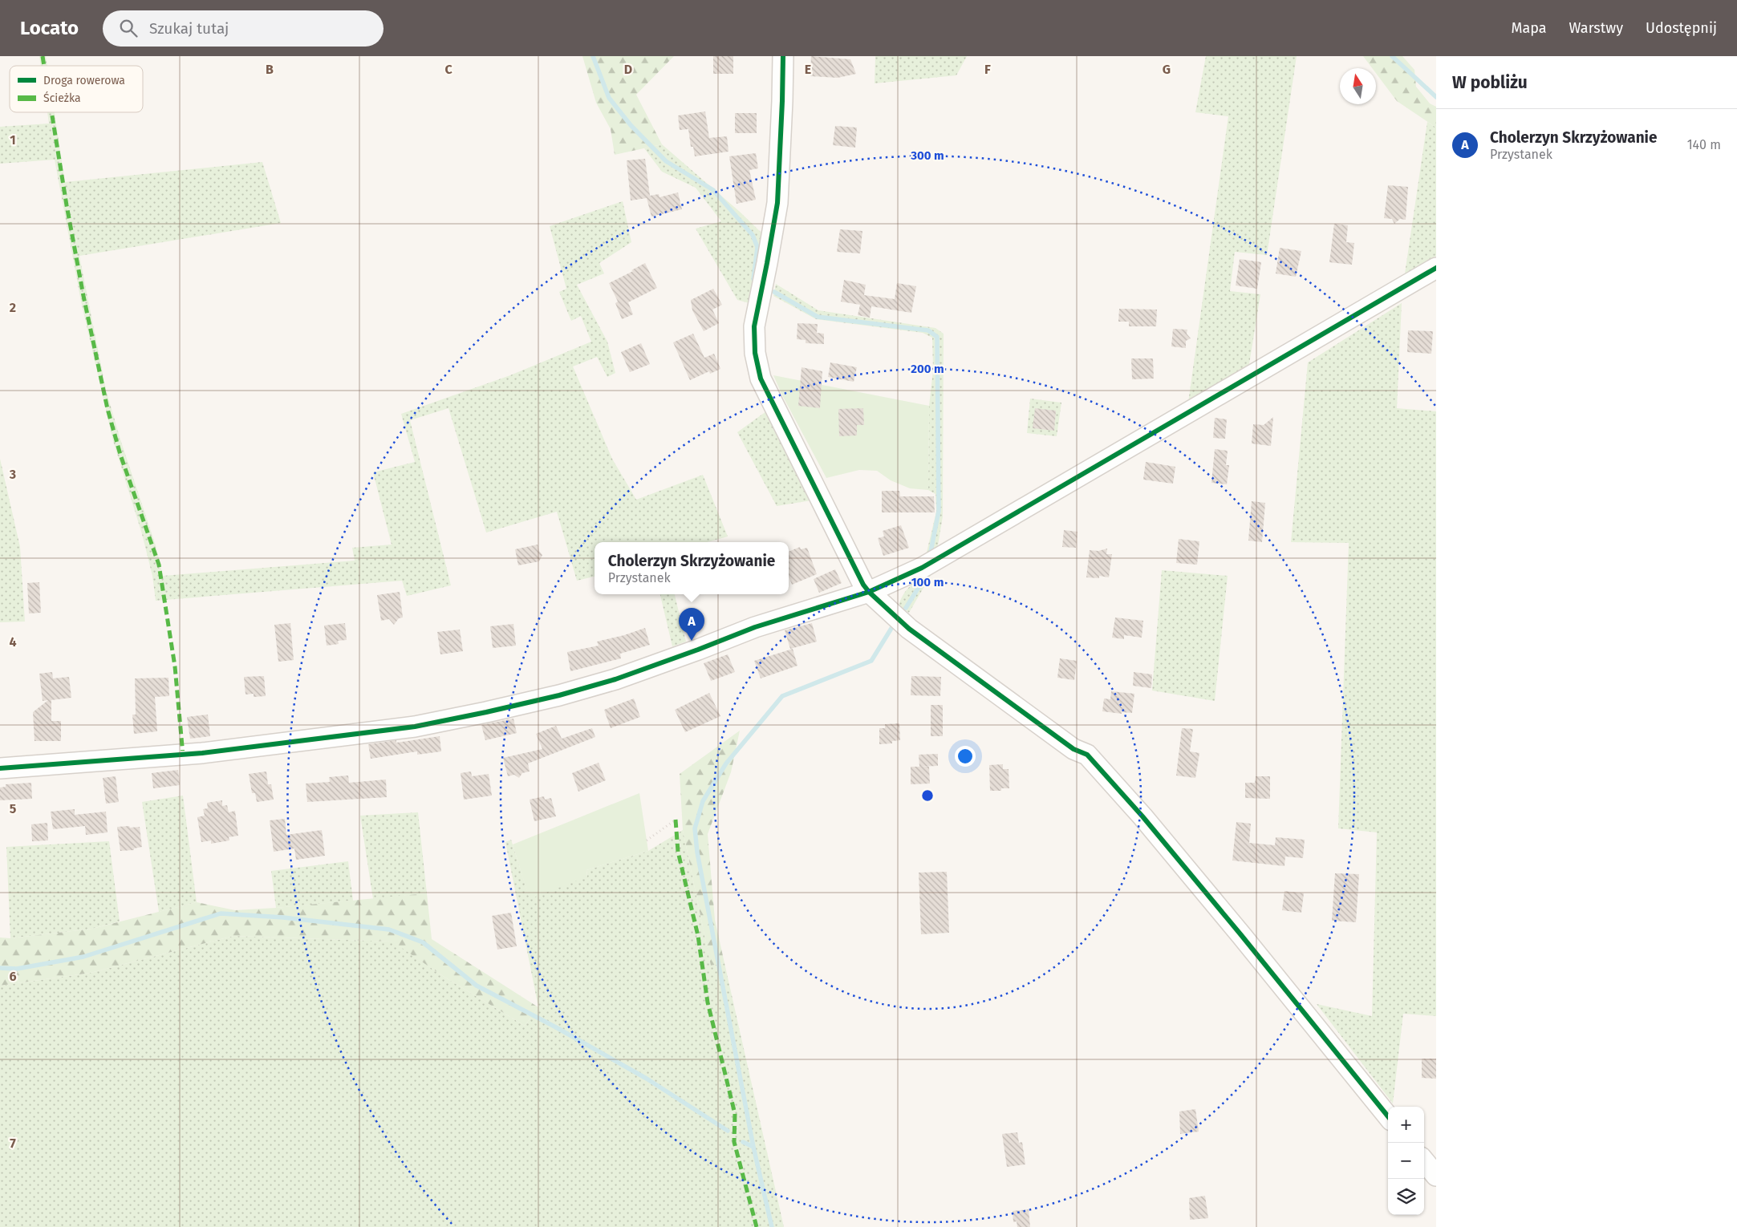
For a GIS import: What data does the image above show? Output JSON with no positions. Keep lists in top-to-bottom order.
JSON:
{
  "legend": ["Droga rowerowa", "Ścieżka"],
  "north": "top",
  "page": {
    "header": "Locato",
    "search": "Szukaj tutaj",
    "nav": ["Mapa", "Warstwy", "Udostępnij"],
    "heading": "W pobliżu",
    "list": [
      {
        "mark": "A",
        "name": "Cholerzyn Skrzyżowanie",
        "note": "Przystanek",
        "value": "140 m"
      }
    ],
    "popup": ["Cholerzyn Skrzyżowanie", "Przystanek"],
    "pins": "A",
    "map_buttons": ["+", "−"]
  },
  "grid": {
    "columns": [
      "B",
      "C",
      "D",
      "E",
      "F",
      "G"
    ],
    "rows": [
      "1",
      "2",
      "3",
      "4",
      "5",
      "6",
      "7"
    ]
  },
  "rings": ["300 m", "200 m", "100 m"]
}
